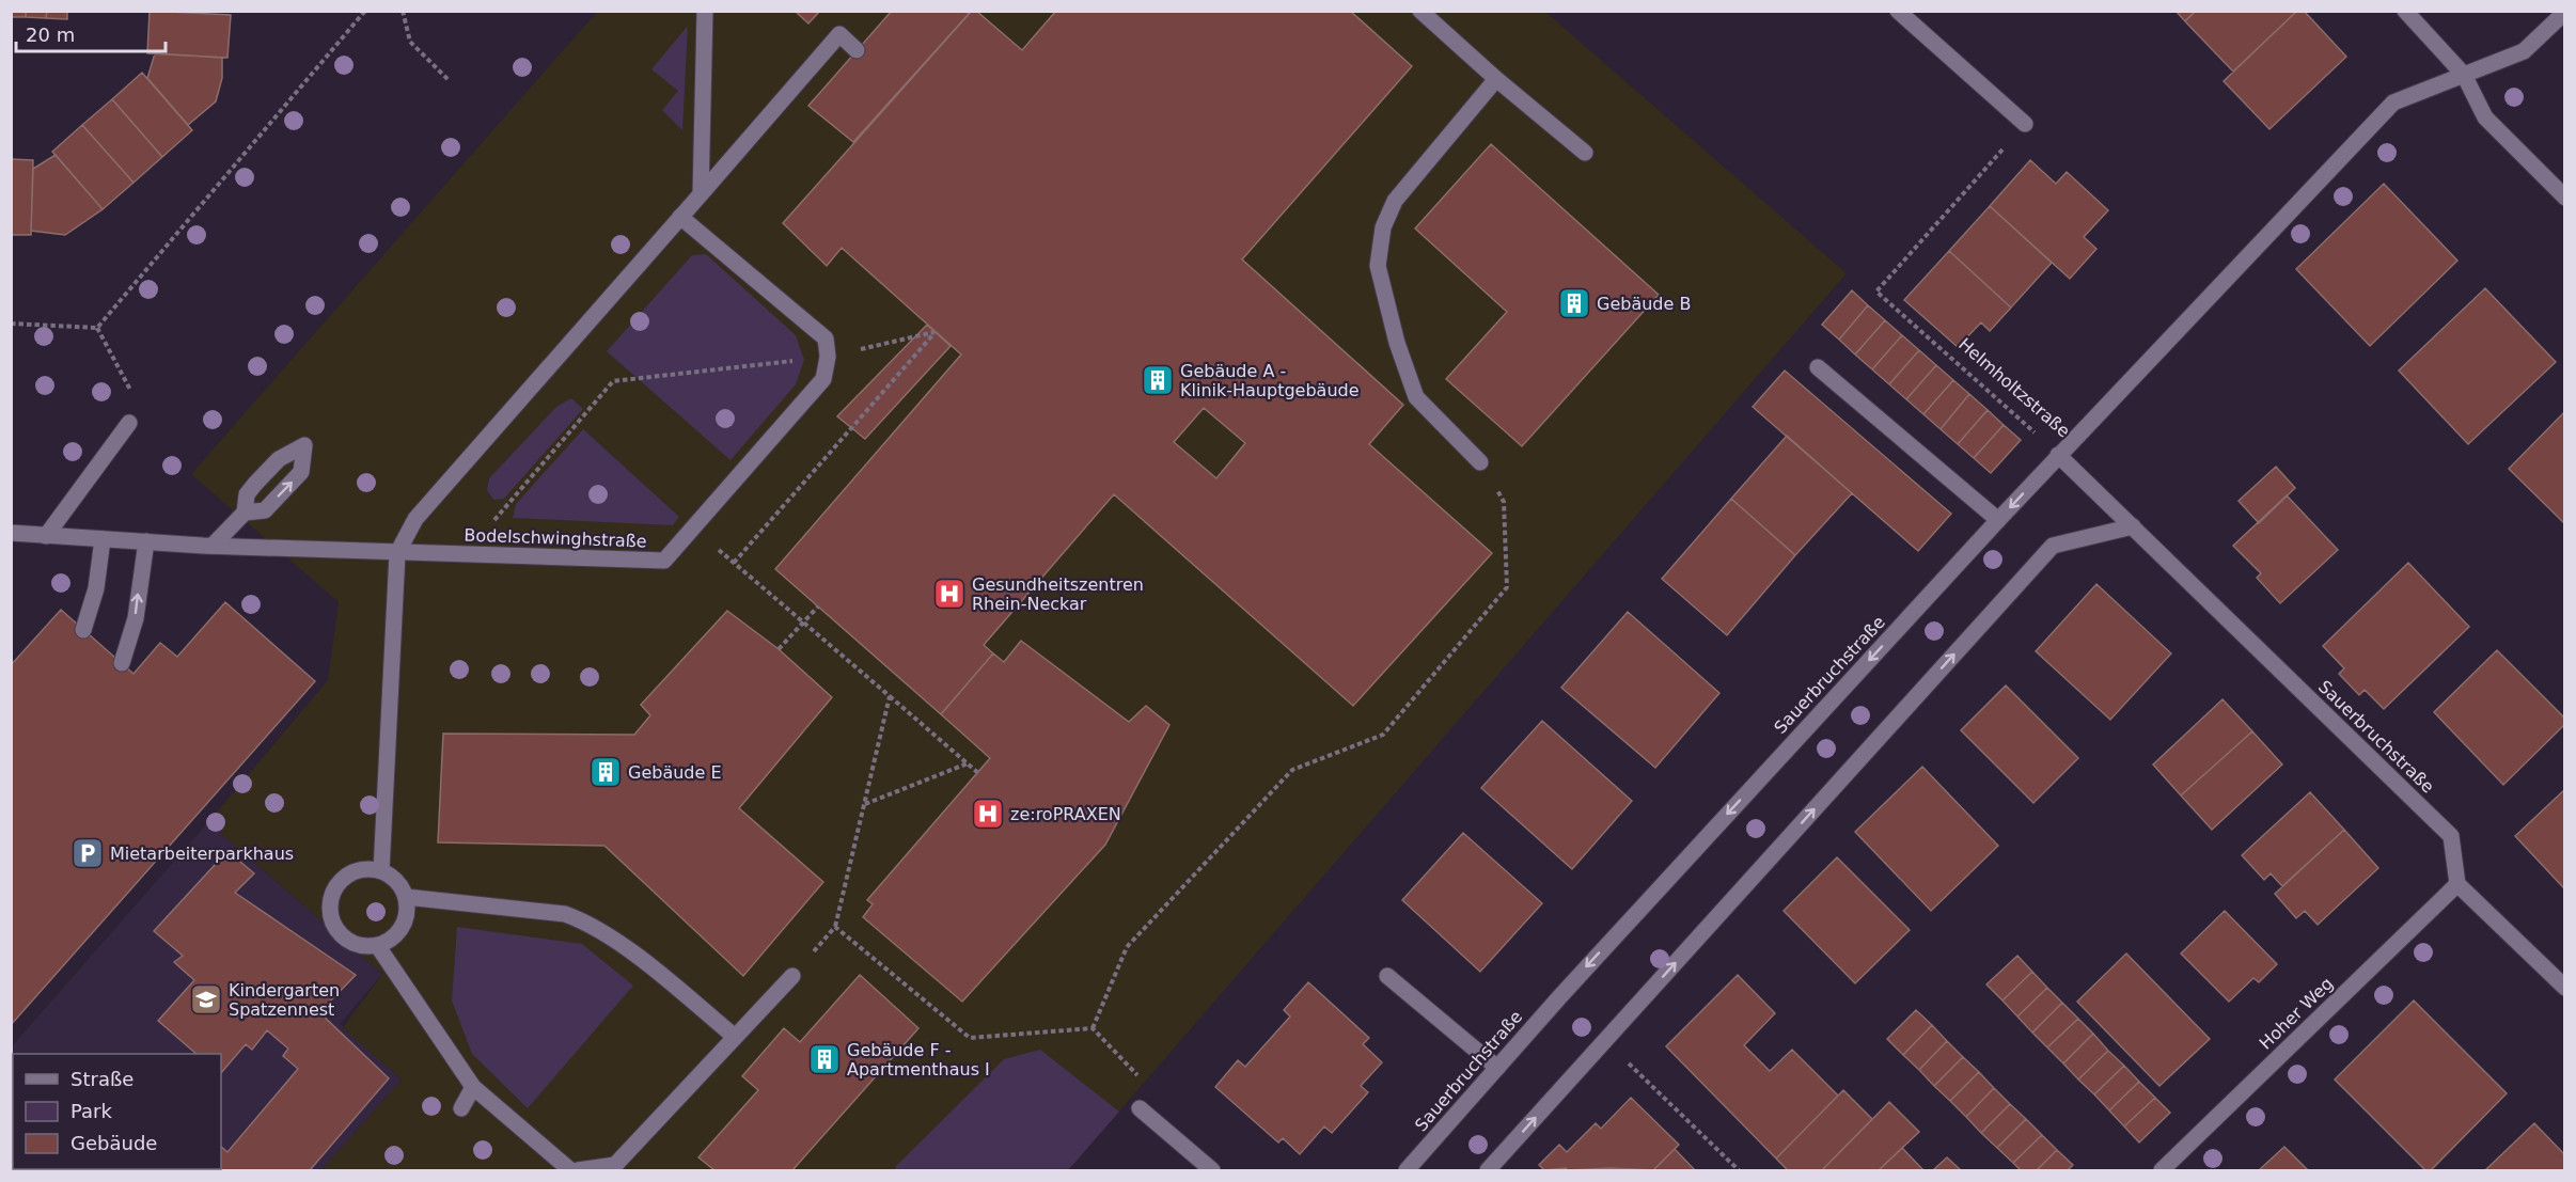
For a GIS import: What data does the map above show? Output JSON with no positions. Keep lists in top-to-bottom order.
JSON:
{
  "streets": {
    "street": [
      "Helmholtzstraße",
      "Bodelschwinghstraße",
      "Sauerbruchstraße",
      "Hoher Weg"
    ]
  },
  "crossings": [
    ["Helmholtzstraße", "Sauerbruchstraße"],
    ["Sauerbruchstraße", "Hoher Weg"]
  ],
  "places": {
    "building": [
      "Gebäude B",
      "Gebäude A - Klinik-Hauptgebäude",
      "Gebäude E",
      "Gebäude F - Apartmenthaus I"
    ],
    "hospital": ["Gesundheitszentren Rhein-Neckar", "ze:roPRAXEN"],
    "parking": ["Mietarbeiterparkhaus"],
    "school or university": ["Kindergarten Spatzennest"]
  },
  "legend": ["Straße", "Park", "Gebäude"],
  "scale_bar": "20 m"
}
